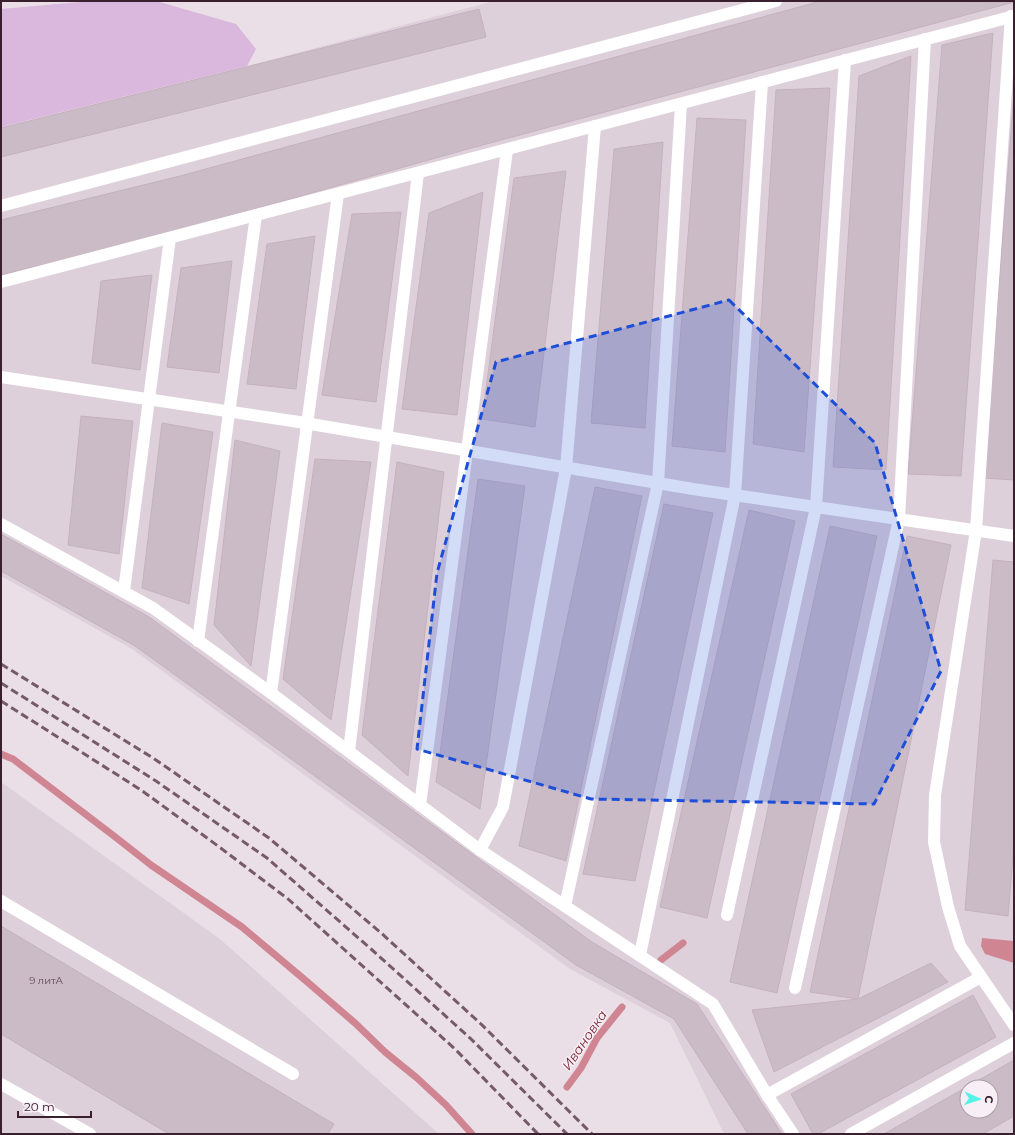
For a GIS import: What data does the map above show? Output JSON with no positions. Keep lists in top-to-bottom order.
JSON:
{
  "water": ["Ивановка"],
  "house_numbers": ["9 литА"],
  "scale_bar": "20 m",
  "north": "right"
}
